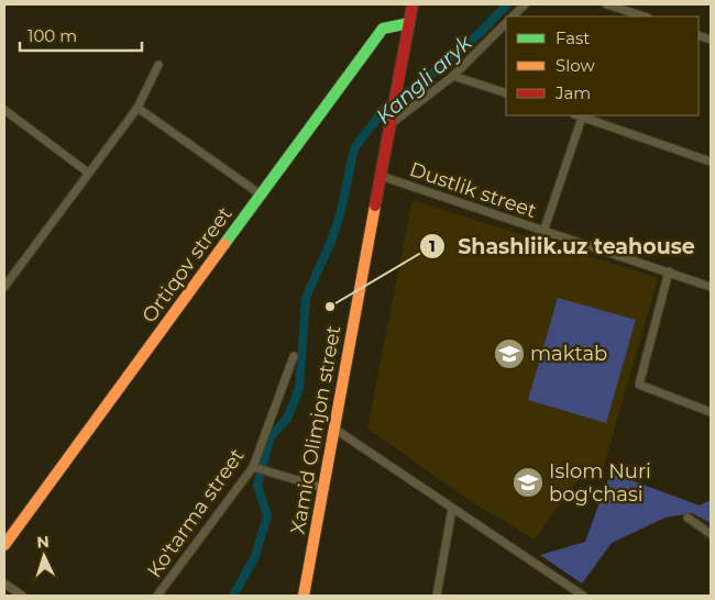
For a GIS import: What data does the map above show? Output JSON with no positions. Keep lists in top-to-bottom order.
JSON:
{
  "streets": {
    "street": [
      "Dustlik street",
      "Ortiqov street",
      "Xamid Olimjon street",
      "Ko'tarma street"
    ]
  },
  "crossings": [
    ["Dustlik street", "Xamid Olimjon street"],
    ["Ortiqov street", "Xamid Olimjon street"]
  ],
  "water": ["Kangli aryk"],
  "places": {
    "other": ["Shashliik.uz teahouse"],
    "school or university": ["maktab", "Islom Nuri bog'chasi"]
  },
  "legend": ["Fast", "Slow", "Jam"],
  "scale_bar": "100 m",
  "north": "top"
}
